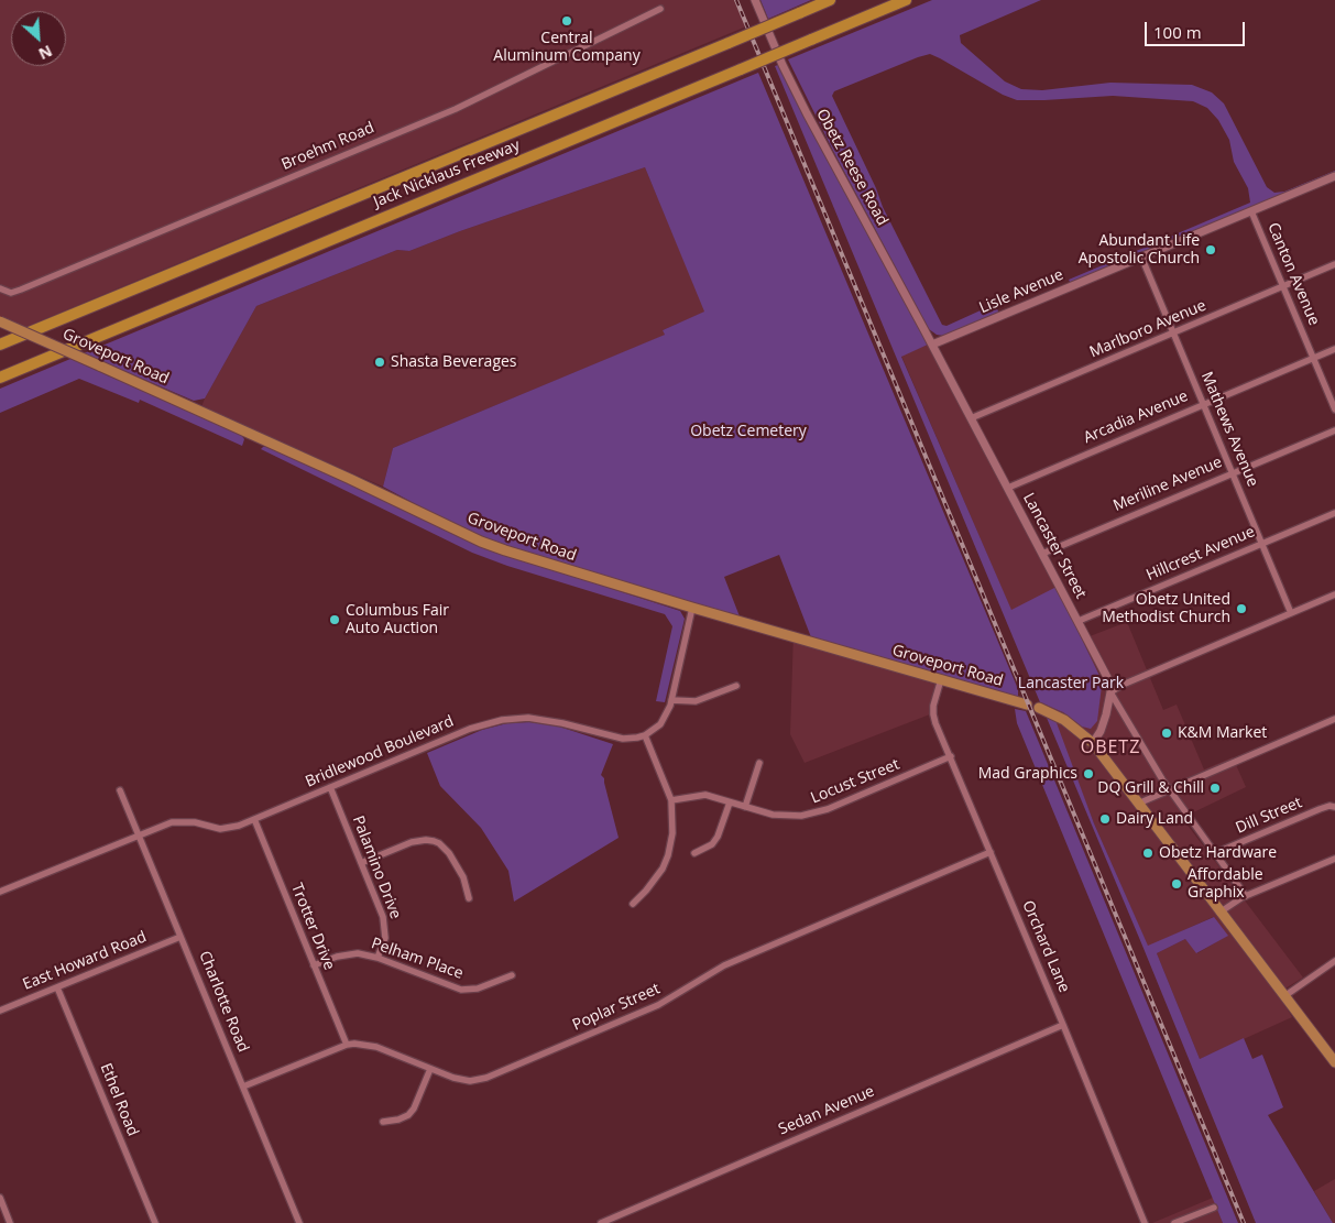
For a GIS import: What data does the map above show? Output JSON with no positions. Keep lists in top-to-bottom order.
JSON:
{
  "streets": {
    "highway": ["Jack Nicklaus Freeway"],
    "main road": ["Groveport Road"],
    "street": [
      "Broehm Road",
      "Obetz Reese Road",
      "Canton Avenue",
      "Lisle Avenue",
      "Marlboro Avenue",
      "Arcadia Avenue",
      "Mathews Avenue",
      "Meriline Avenue",
      "Lancaster Street",
      "Hillcrest Avenue",
      "Bridlewood Boulevard",
      "Locust Street",
      "Dill Street",
      "Palamino Drive",
      "Trotter Drive",
      "Orchard Lane",
      "Pelham Place",
      "East Howard Road",
      "Charlotte Road",
      "Poplar Street",
      "Ethel Road",
      "Sedan Avenue"
    ]
  },
  "crossings": [
    ["Obetz Reese Road", "Lisle Avenue"],
    ["Obetz Reese Road", "Lancaster Street"],
    ["Canton Avenue", "Lisle Avenue"],
    ["Canton Avenue", "Marlboro Avenue"],
    ["Canton Avenue", "Arcadia Avenue"],
    ["Lisle Avenue", "Mathews Avenue"],
    ["Lisle Avenue", "Lancaster Street"],
    ["Marlboro Avenue", "Mathews Avenue"],
    ["Marlboro Avenue", "Lancaster Street"],
    ["Groveport Road", "Orchard Lane"],
    ["Arcadia Avenue", "Mathews Avenue"],
    ["Arcadia Avenue", "Lancaster Street"],
    ["Mathews Avenue", "Meriline Avenue"],
    ["Mathews Avenue", "Hillcrest Avenue"],
    ["Meriline Avenue", "Lancaster Street"],
    ["Lancaster Street", "Hillcrest Avenue"],
    ["Lancaster Street", "Dill Street"],
    ["Bridlewood Boulevard", "Palamino Drive"],
    ["Bridlewood Boulevard", "Trotter Drive"],
    ["Bridlewood Boulevard", "Charlotte Road"],
    ["Locust Street", "Orchard Lane"],
    ["Palamino Drive", "Pelham Place"],
    ["Trotter Drive", "Pelham Place"],
    ["Trotter Drive", "Poplar Street"],
    ["Orchard Lane", "Poplar Street"],
    ["Orchard Lane", "Sedan Avenue"],
    ["East Howard Road", "Charlotte Road"],
    ["East Howard Road", "Ethel Road"],
    ["Charlotte Road", "Poplar Street"]
  ],
  "districts": ["OBETZ"],
  "parks": ["Obetz Cemetery", "Lancaster Park"],
  "places": [
    "Central Aluminum Company",
    "Abundant Life Apostolic Church",
    "Shasta Beverages",
    "Obetz United Methodist Church",
    "Columbus Fair Auto Auction",
    "K&M Market",
    "Mad Graphics",
    "DQ Grill & Chill",
    "Dairy Land",
    "Obetz Hardware",
    "Affordable Graphix"
  ],
  "scale_bar": "100 m",
  "north": "bottom right"
}
